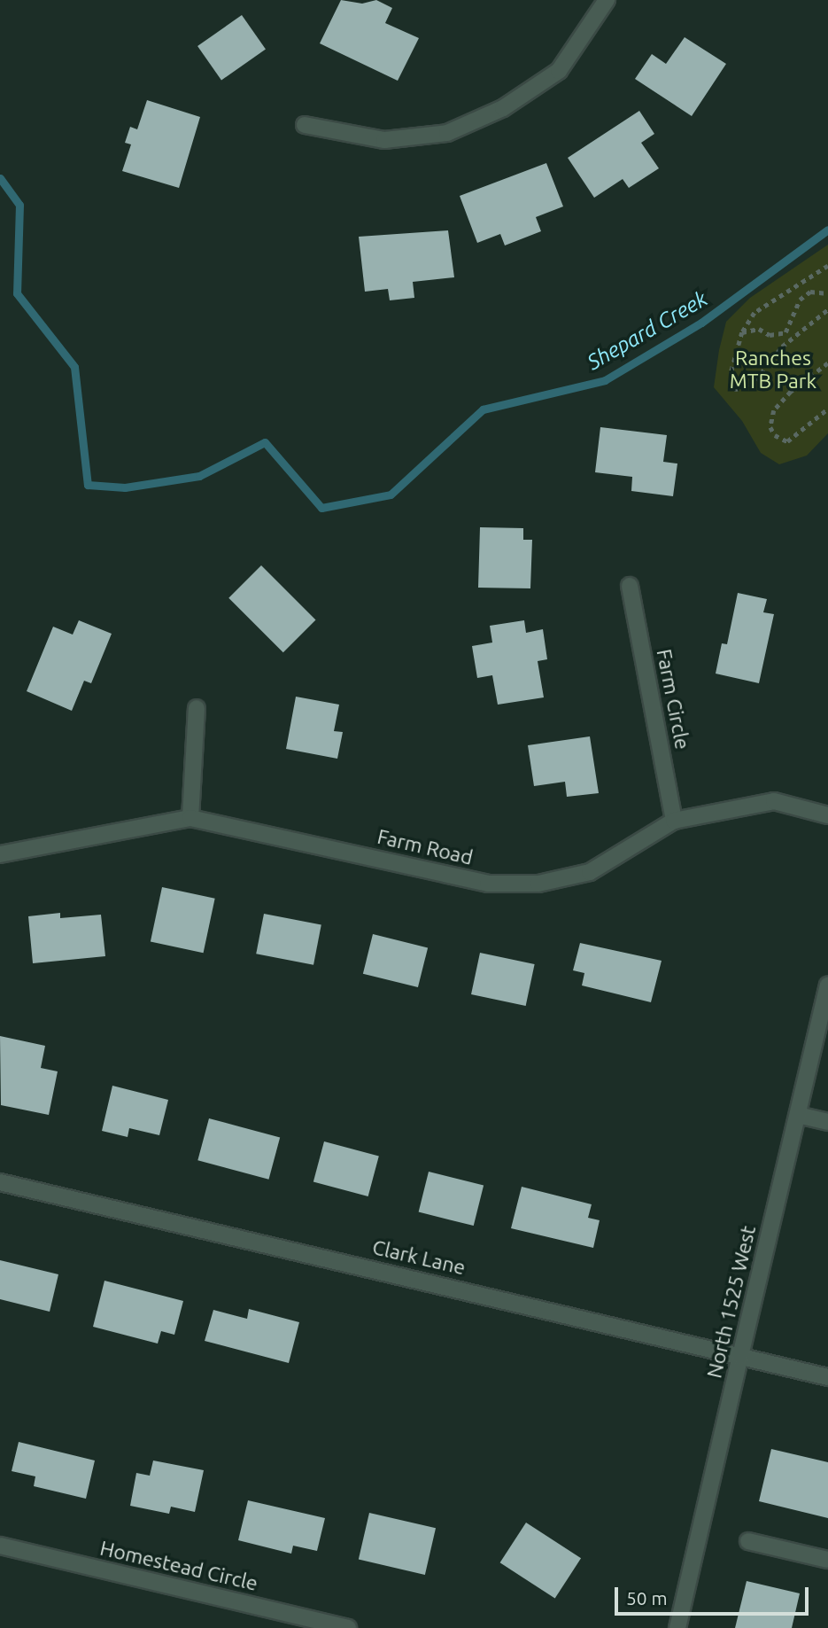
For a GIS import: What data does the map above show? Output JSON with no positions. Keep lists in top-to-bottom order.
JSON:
{
  "streets": {
    "street": [
      "Farm Circle",
      "Farm Road",
      "Clark Lane",
      "North 1525 West",
      "Homestead Circle"
    ]
  },
  "crossings": [
    ["Farm Circle", "Farm Road"],
    ["Clark Lane", "North 1525 West"]
  ],
  "water": ["Shepard Creek"],
  "parks": ["Ranches MTB Park"],
  "scale_bar": "50 m"
}
